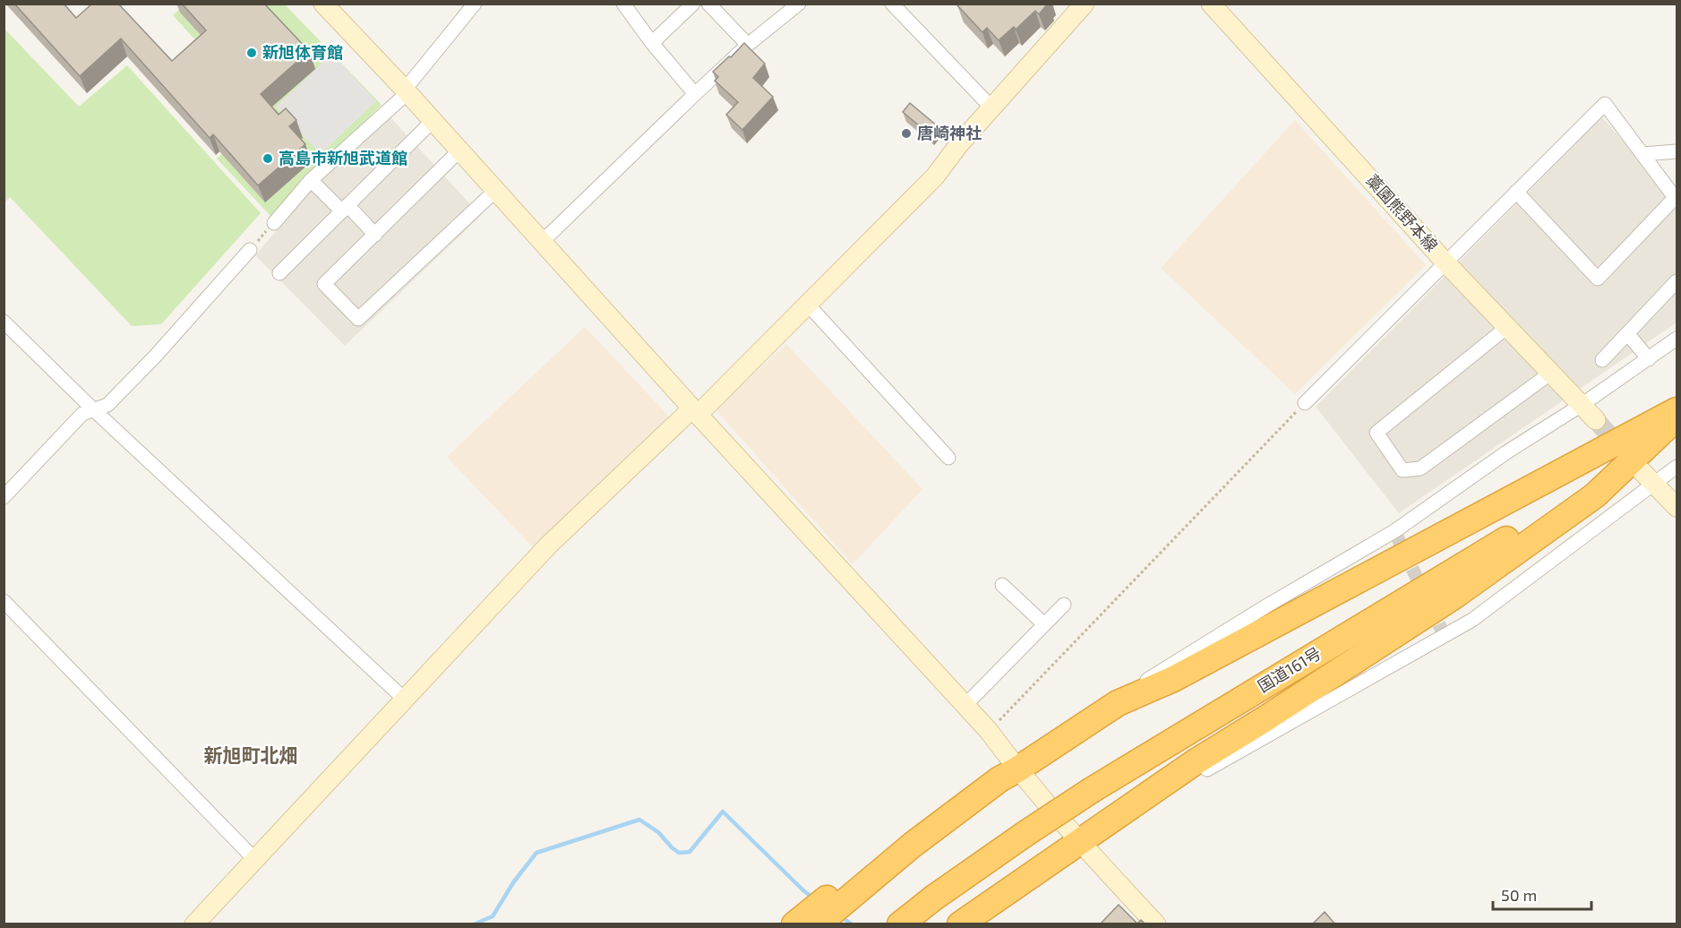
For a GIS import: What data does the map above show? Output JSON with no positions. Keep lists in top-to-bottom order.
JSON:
{
  "streets": {
    "highway": ["国道161号"],
    "street": ["藁園熊野本線"]
  },
  "districts": ["新旭町北畑"],
  "places": ["新旭体育館", "唐崎神社", "高島市新旭武道館"],
  "scale_bar": "50 m"
}
